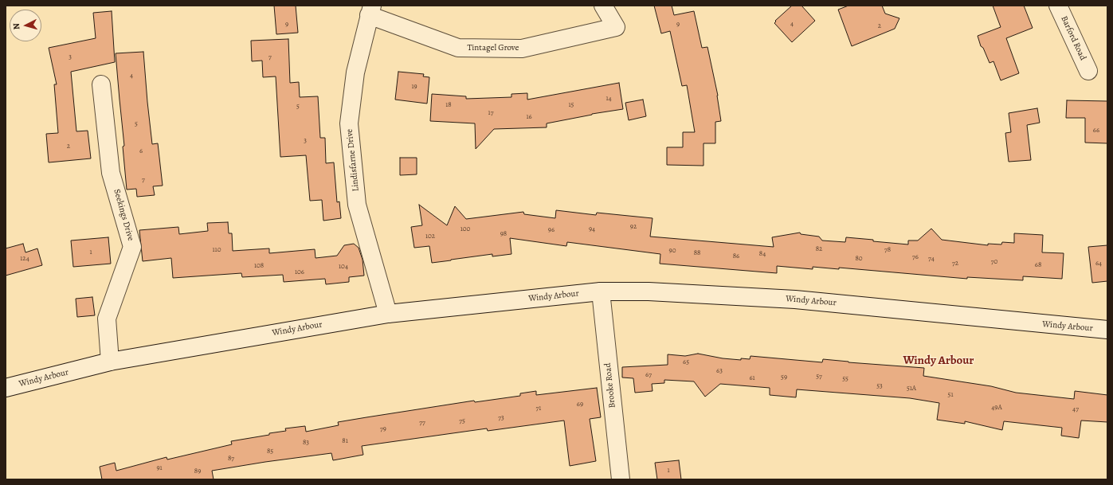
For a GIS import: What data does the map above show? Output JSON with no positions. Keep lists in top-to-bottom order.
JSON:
{
  "streets": {
    "street": [
      "Barford Road",
      "Tintagel Grove",
      "Lindisfarne Drive",
      "Seekings Drive",
      "Windy Arbour",
      "Brooke Road"
    ]
  },
  "crossings": [
    ["Tintagel Grove", "Lindisfarne Drive"],
    ["Lindisfarne Drive", "Windy Arbour"],
    ["Seekings Drive", "Windy Arbour"],
    ["Windy Arbour", "Brooke Road"]
  ],
  "districts": ["Windy Arbour"],
  "house_numbers": [
    "4",
    "9",
    "9",
    "2",
    "3",
    "7",
    "4",
    "19",
    "14",
    "18",
    "15",
    "5",
    "17",
    "16",
    "5",
    "66",
    "3",
    "2",
    "6",
    "7",
    "92",
    "100",
    "94",
    "96",
    "98",
    "102",
    "82",
    "110",
    "78",
    "90",
    "1",
    "88",
    "84",
    "86",
    "76",
    "124",
    "80",
    "74",
    "70",
    "72",
    "64",
    "68",
    "108",
    "104",
    "106",
    "65",
    "63",
    "67",
    "57",
    "59",
    "61",
    "55",
    "53",
    "51A",
    "51",
    "69",
    "49A",
    "71",
    "47",
    "73",
    "75",
    "77",
    "79",
    "81",
    "83",
    "85",
    "87",
    "91",
    "1",
    "89"
  ],
  "north": "left"
}
